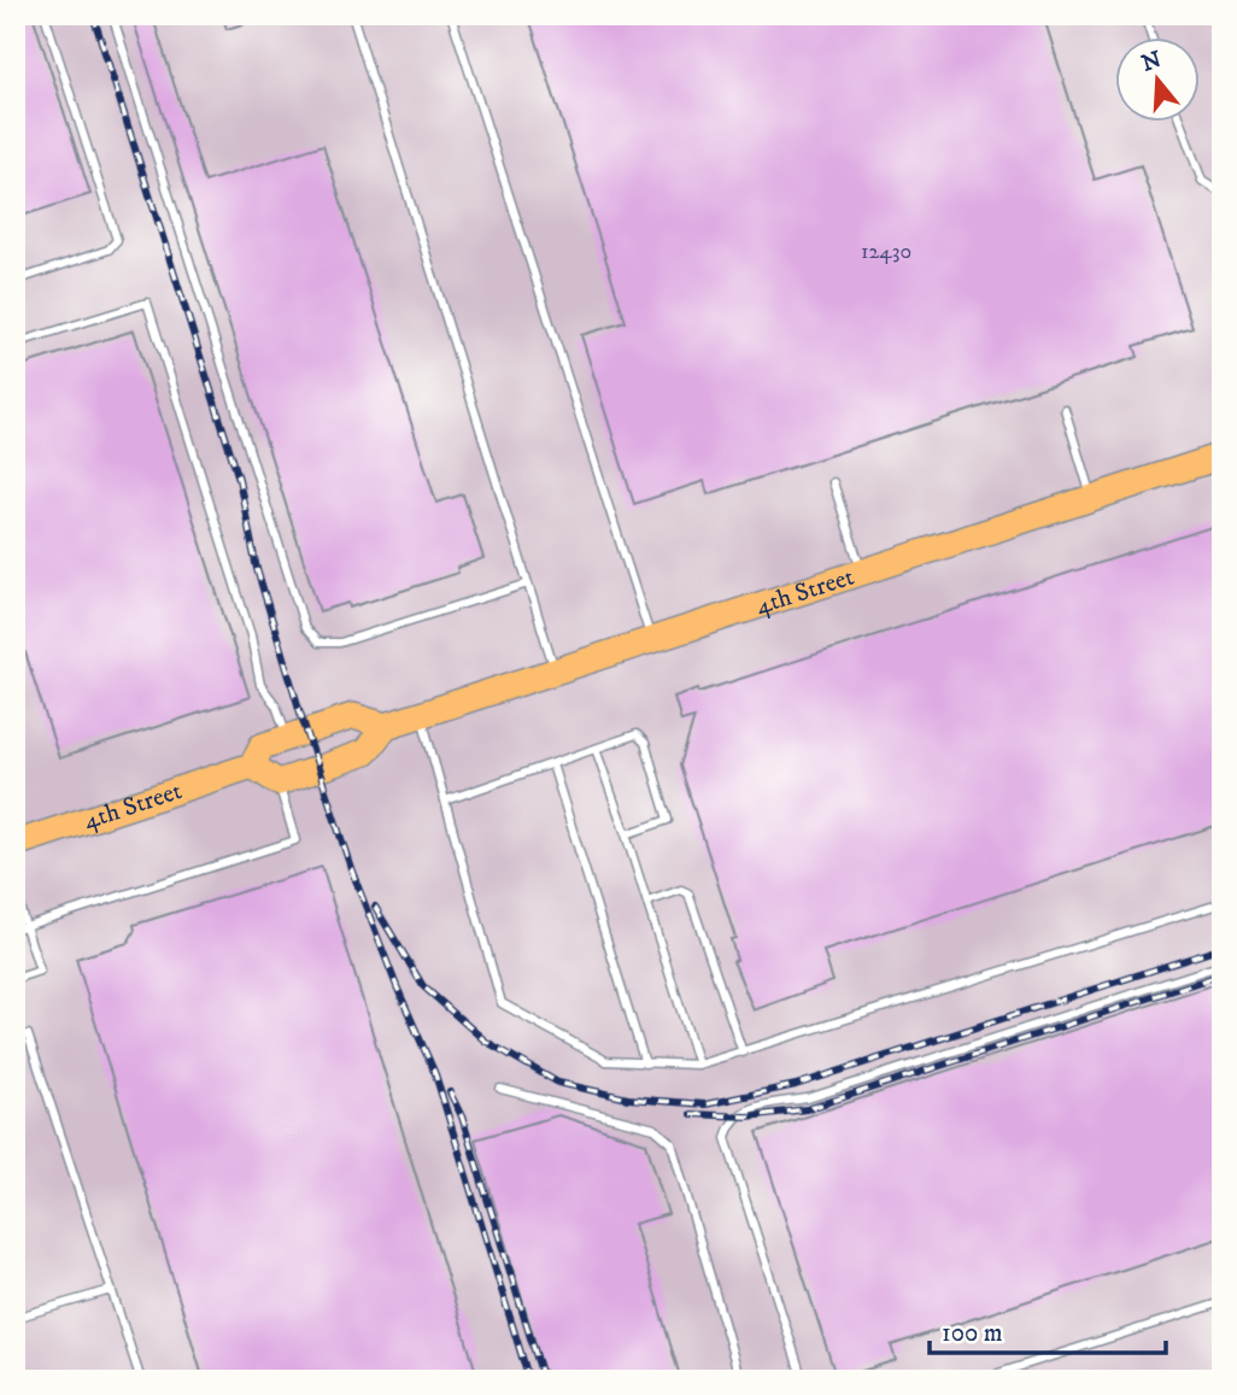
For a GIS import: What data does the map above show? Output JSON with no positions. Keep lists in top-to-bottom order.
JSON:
{
  "streets": {
    "main road": ["4th Street"]
  },
  "house_numbers": ["12430"],
  "scale_bar": "100 m",
  "north": "top"
}
